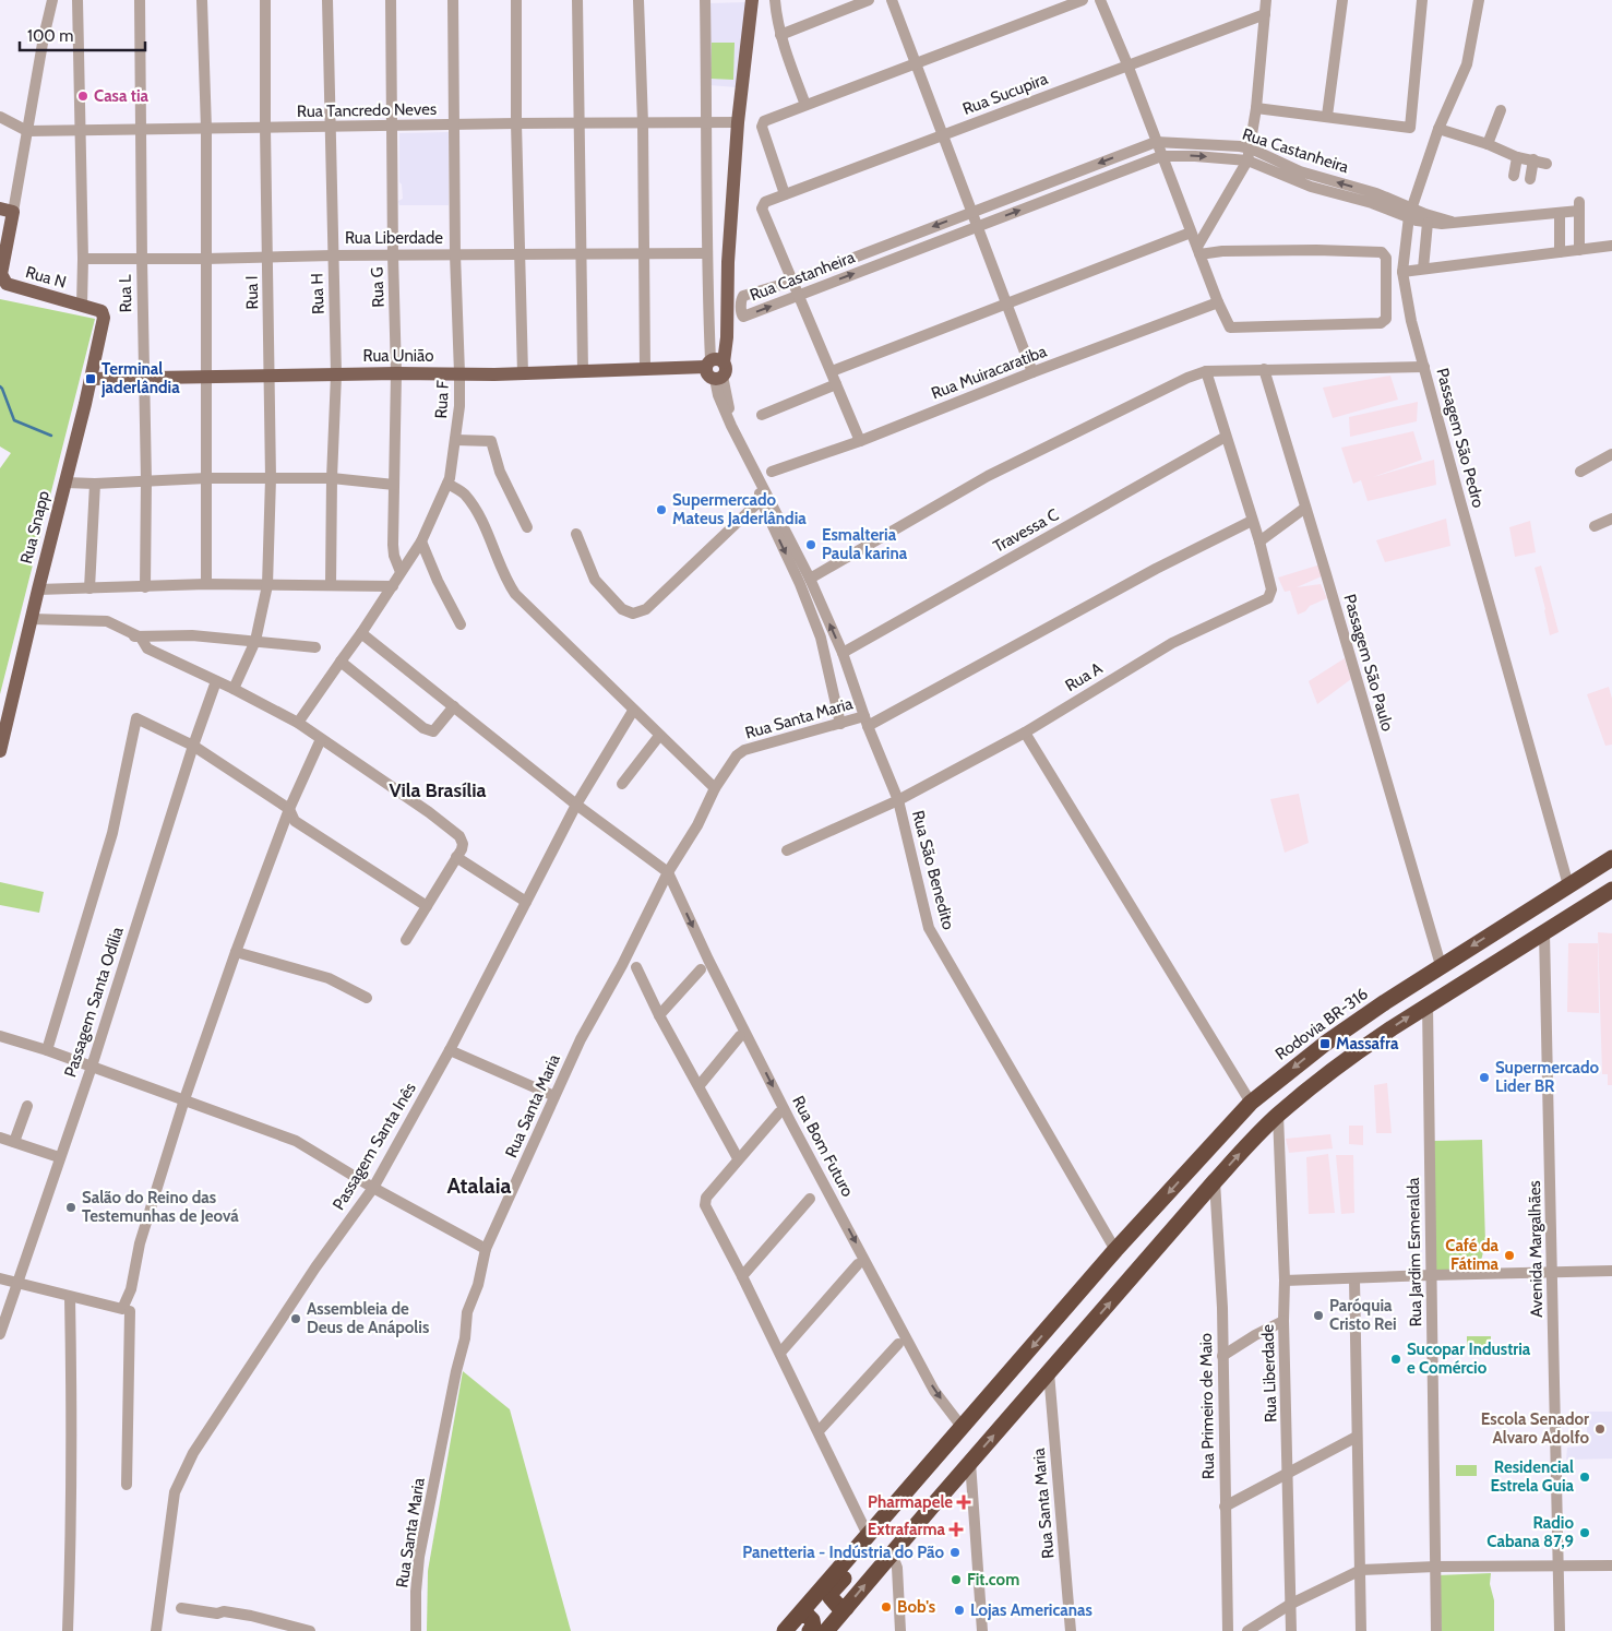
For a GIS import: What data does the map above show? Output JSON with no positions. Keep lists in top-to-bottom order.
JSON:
{
  "streets": {
    "highway": ["Rodovia BR-316"],
    "main road": ["Rua N", "Rua União", "Rua Snapp"],
    "street": [
      "Rua Sucupira",
      "Rua Tancredo Neves",
      "Rua Castanheira",
      "Rua Liberdade",
      "Rua G",
      "Rua I",
      "Rua L",
      "Rua H",
      "Rua Muiracaratiba",
      "Rua F",
      "Passagem São Pedro",
      "Travessa C",
      "Passagem São Paulo",
      "Rua A",
      "Rua Santa Maria",
      "Rua São Benedito",
      "Passagem Santa Odília",
      "Passagem Santa Inês",
      "Rua Bom Futuro",
      "Avenida Margalhães",
      "Rua Jardim Esmeralda",
      "Rua Primeiro de Maio"
    ]
  },
  "crossings": [
    ["Rua Sucupira", "Rua Castanheira"],
    ["Rua Tancredo Neves", "Rua N"],
    ["Rua Tancredo Neves", "Rua G"],
    ["Rua Tancredo Neves", "Rua I"],
    ["Rua Tancredo Neves", "Rua L"],
    ["Rua Tancredo Neves", "Rua H"],
    ["Rua Tancredo Neves", "Rua F"],
    ["Rua Tancredo Neves", "Rua São Benedito"],
    ["Rua Castanheira", "Passagem São Pedro"],
    ["Rua Liberdade", "Rua G"],
    ["Rua Liberdade", "Rua I"],
    ["Rua Liberdade", "Rua L"],
    ["Rua Liberdade", "Rua H"],
    ["Rua Liberdade", "Rua F"],
    ["Rua Liberdade", "Rua São Benedito"],
    ["Rua N", "Rua Snapp"],
    ["Rua G", "Rua União"],
    ["Rua G", "Rua F"],
    ["Rua I", "Rua União"],
    ["Rua L", "Rua União"],
    ["Rua H", "Rua União"],
    ["Rua União", "Rua F"],
    ["Rua União", "Rua Snapp"],
    ["Rua União", "Rua São Benedito"],
    ["Passagem São Pedro", "Rodovia BR-316"],
    ["Travessa C", "Rua São Benedito"],
    ["Passagem São Paulo", "Rodovia BR-316"],
    ["Rua A", "Rua São Benedito"],
    ["Rua Santa Maria", "Rua São Benedito"],
    ["Rua Santa Maria", "Rua Bom Futuro"],
    ["Rua São Benedito", "Rodovia BR-316"],
    ["Rodovia BR-316", "Rua Bom Futuro"]
  ],
  "districts": ["Vila Brasília", "Atalaia"],
  "places": {
    "other": [
      "Casa tia",
      "Supermercado Mateus Jaderlândia",
      "Esmalteria Paula karina",
      "Supermercado Lider BR",
      "Salão do Reino das Testemunhas de Jeová",
      "Café da Fátima",
      "Paróquia Cristo Rei",
      "Assembleia de Deus de Anápolis",
      "Sucopar Industria e Comércio",
      "Escola Senador Alvaro Adolfo",
      "Residencial Estrela Guia",
      "Radio Cabana 87,9",
      "Panetteria - Indústria do Pão",
      "Fit.com",
      "Bob's",
      "Lojas Americanas"
    ],
    "transit": ["Terminal jaderlândia", "Massafra"],
    "health": ["Pharmapele", "Extrafarma"]
  },
  "scale_bar": "100 m"
}
